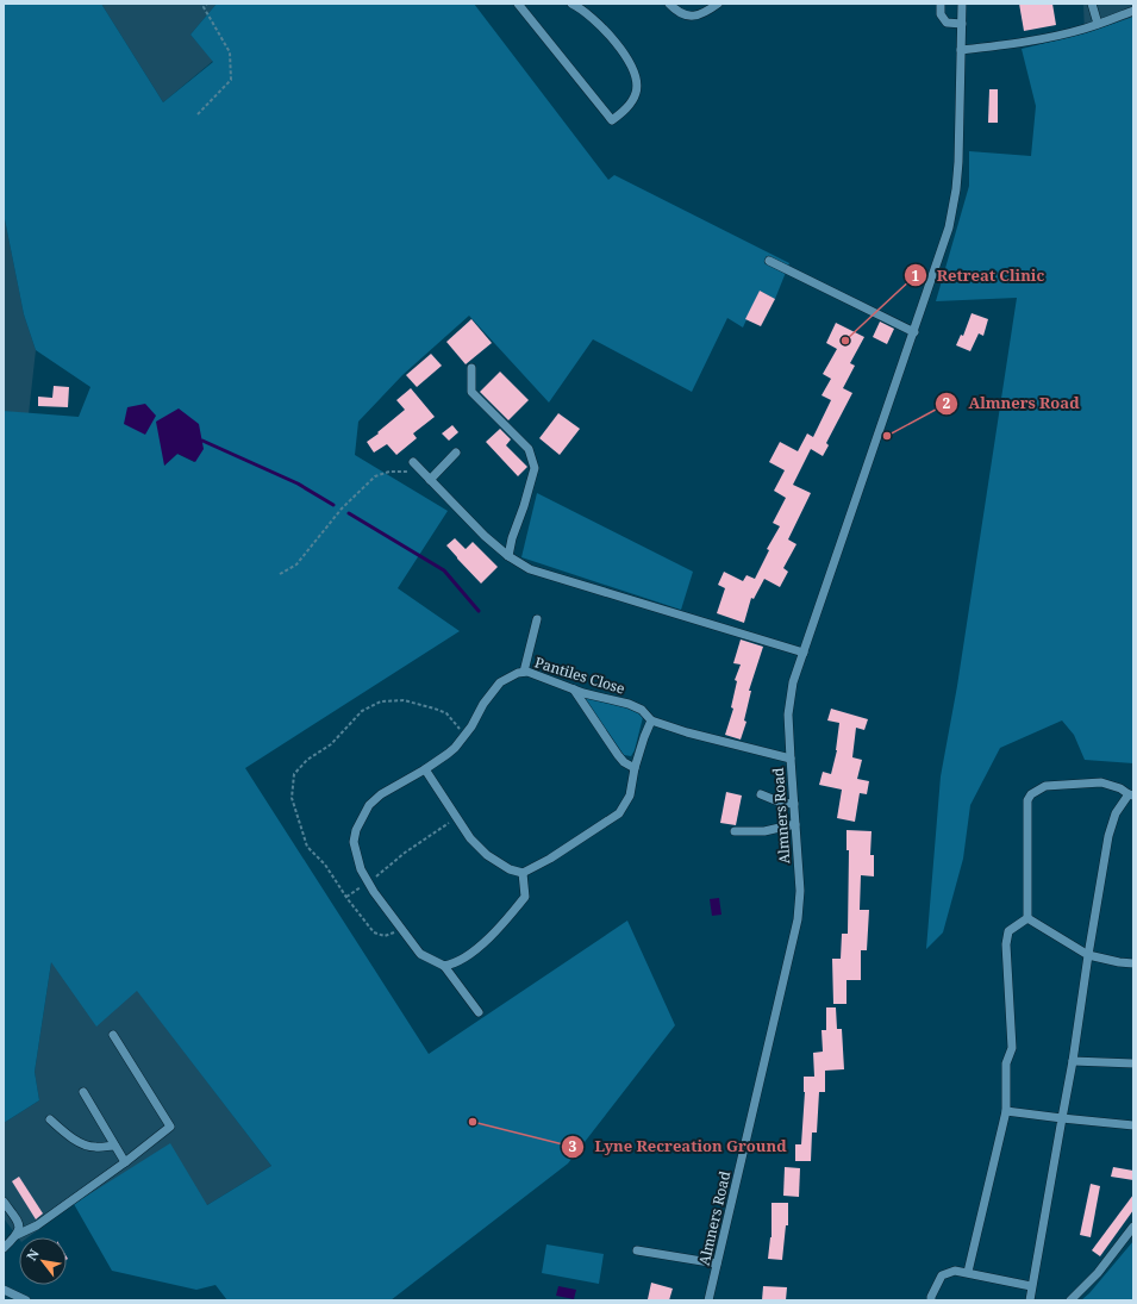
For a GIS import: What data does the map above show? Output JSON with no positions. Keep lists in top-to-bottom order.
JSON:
{
  "streets": {
    "street": ["Pantiles Close", "Almners Road"]
  },
  "crossings": [
    ["Pantiles Close", "Almners Road"]
  ],
  "places": ["Retreat Clinic", "Almners Road", "Lyne Recreation Ground"],
  "north": "top left"
}
